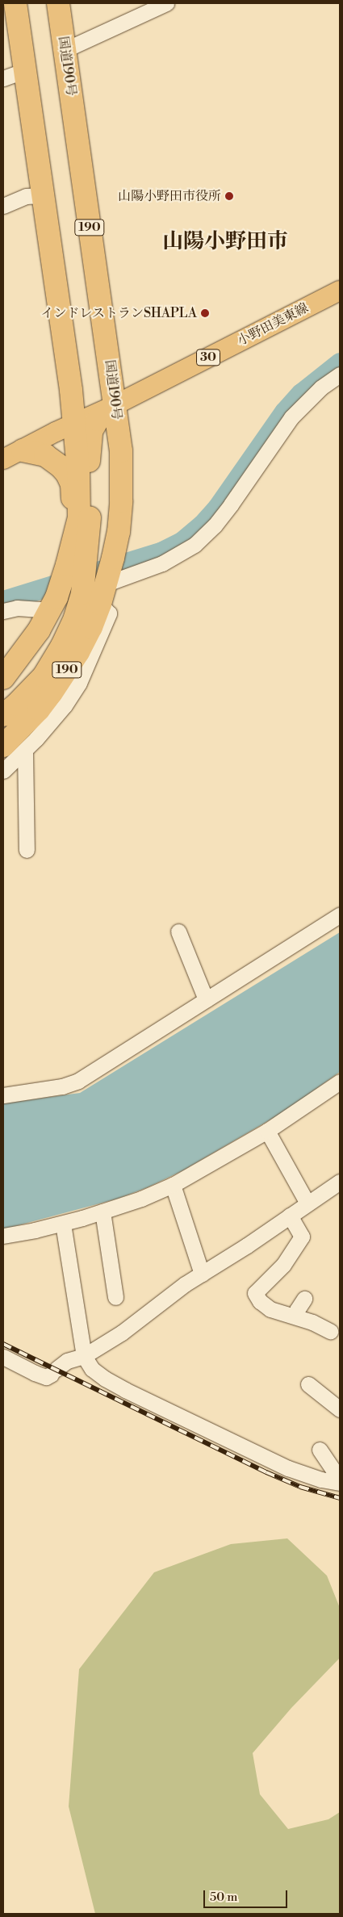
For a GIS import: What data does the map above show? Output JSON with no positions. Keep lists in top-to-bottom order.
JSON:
{
  "streets": {
    "highway": ["国道190号", "190"],
    "main road": ["小野田美東線", "30"]
  },
  "crossings": [
    ["国道190号", "小野田美東線"]
  ],
  "districts": ["山陽小野田市"],
  "places": ["山陽小野田市役所", "インドレストランSHAPLA"],
  "scale_bar": "50 m"
}
